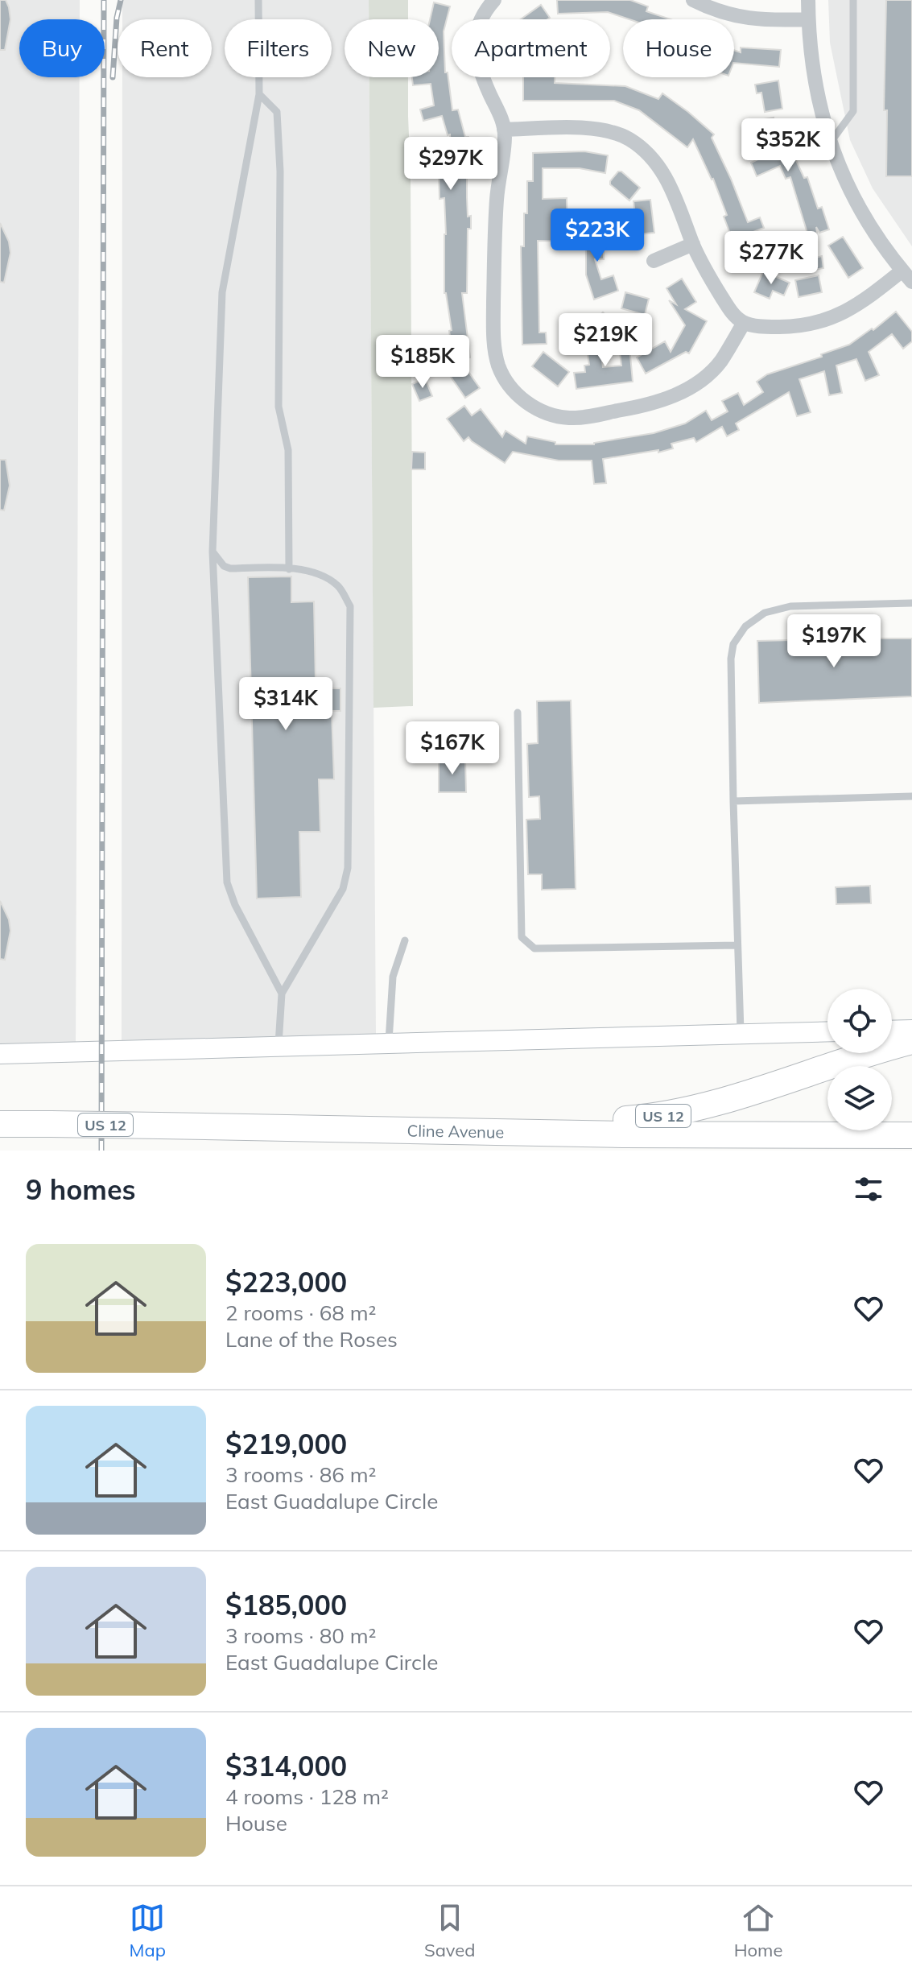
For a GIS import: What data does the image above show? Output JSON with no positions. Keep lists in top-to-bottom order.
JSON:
{
  "streets": {
    "highway": ["US 12", "Cline Avenue"]
  },
  "crossings": [
    ["US 12", "Cline Avenue"]
  ],
  "page": {
    "chip": [
      "Buy",
      "Rent",
      "Filters",
      "New",
      "Apartment",
      "House"
    ],
    "price": [
      "$352K",
      "$297K",
      "$223K",
      "$277K",
      "$219K",
      "$185K",
      "$197K",
      "$314K",
      "$167K"
    ],
    "heading": "9 homes",
    "list": [
      {
        "name": "$223,000",
        "note": "2 rooms · 68 m² · Lane of the Roses"
      },
      {
        "name": "$219,000",
        "note": "3 rooms · 86 m² · East Guadalupe Circle"
      },
      {
        "name": "$185,000",
        "note": "3 rooms · 80 m² · East Guadalupe Circle"
      },
      {
        "name": "$314,000",
        "note": "4 rooms · 128 m² · House"
      }
    ],
    "tabs": ["Map", "Saved", "Home"]
  }
}
